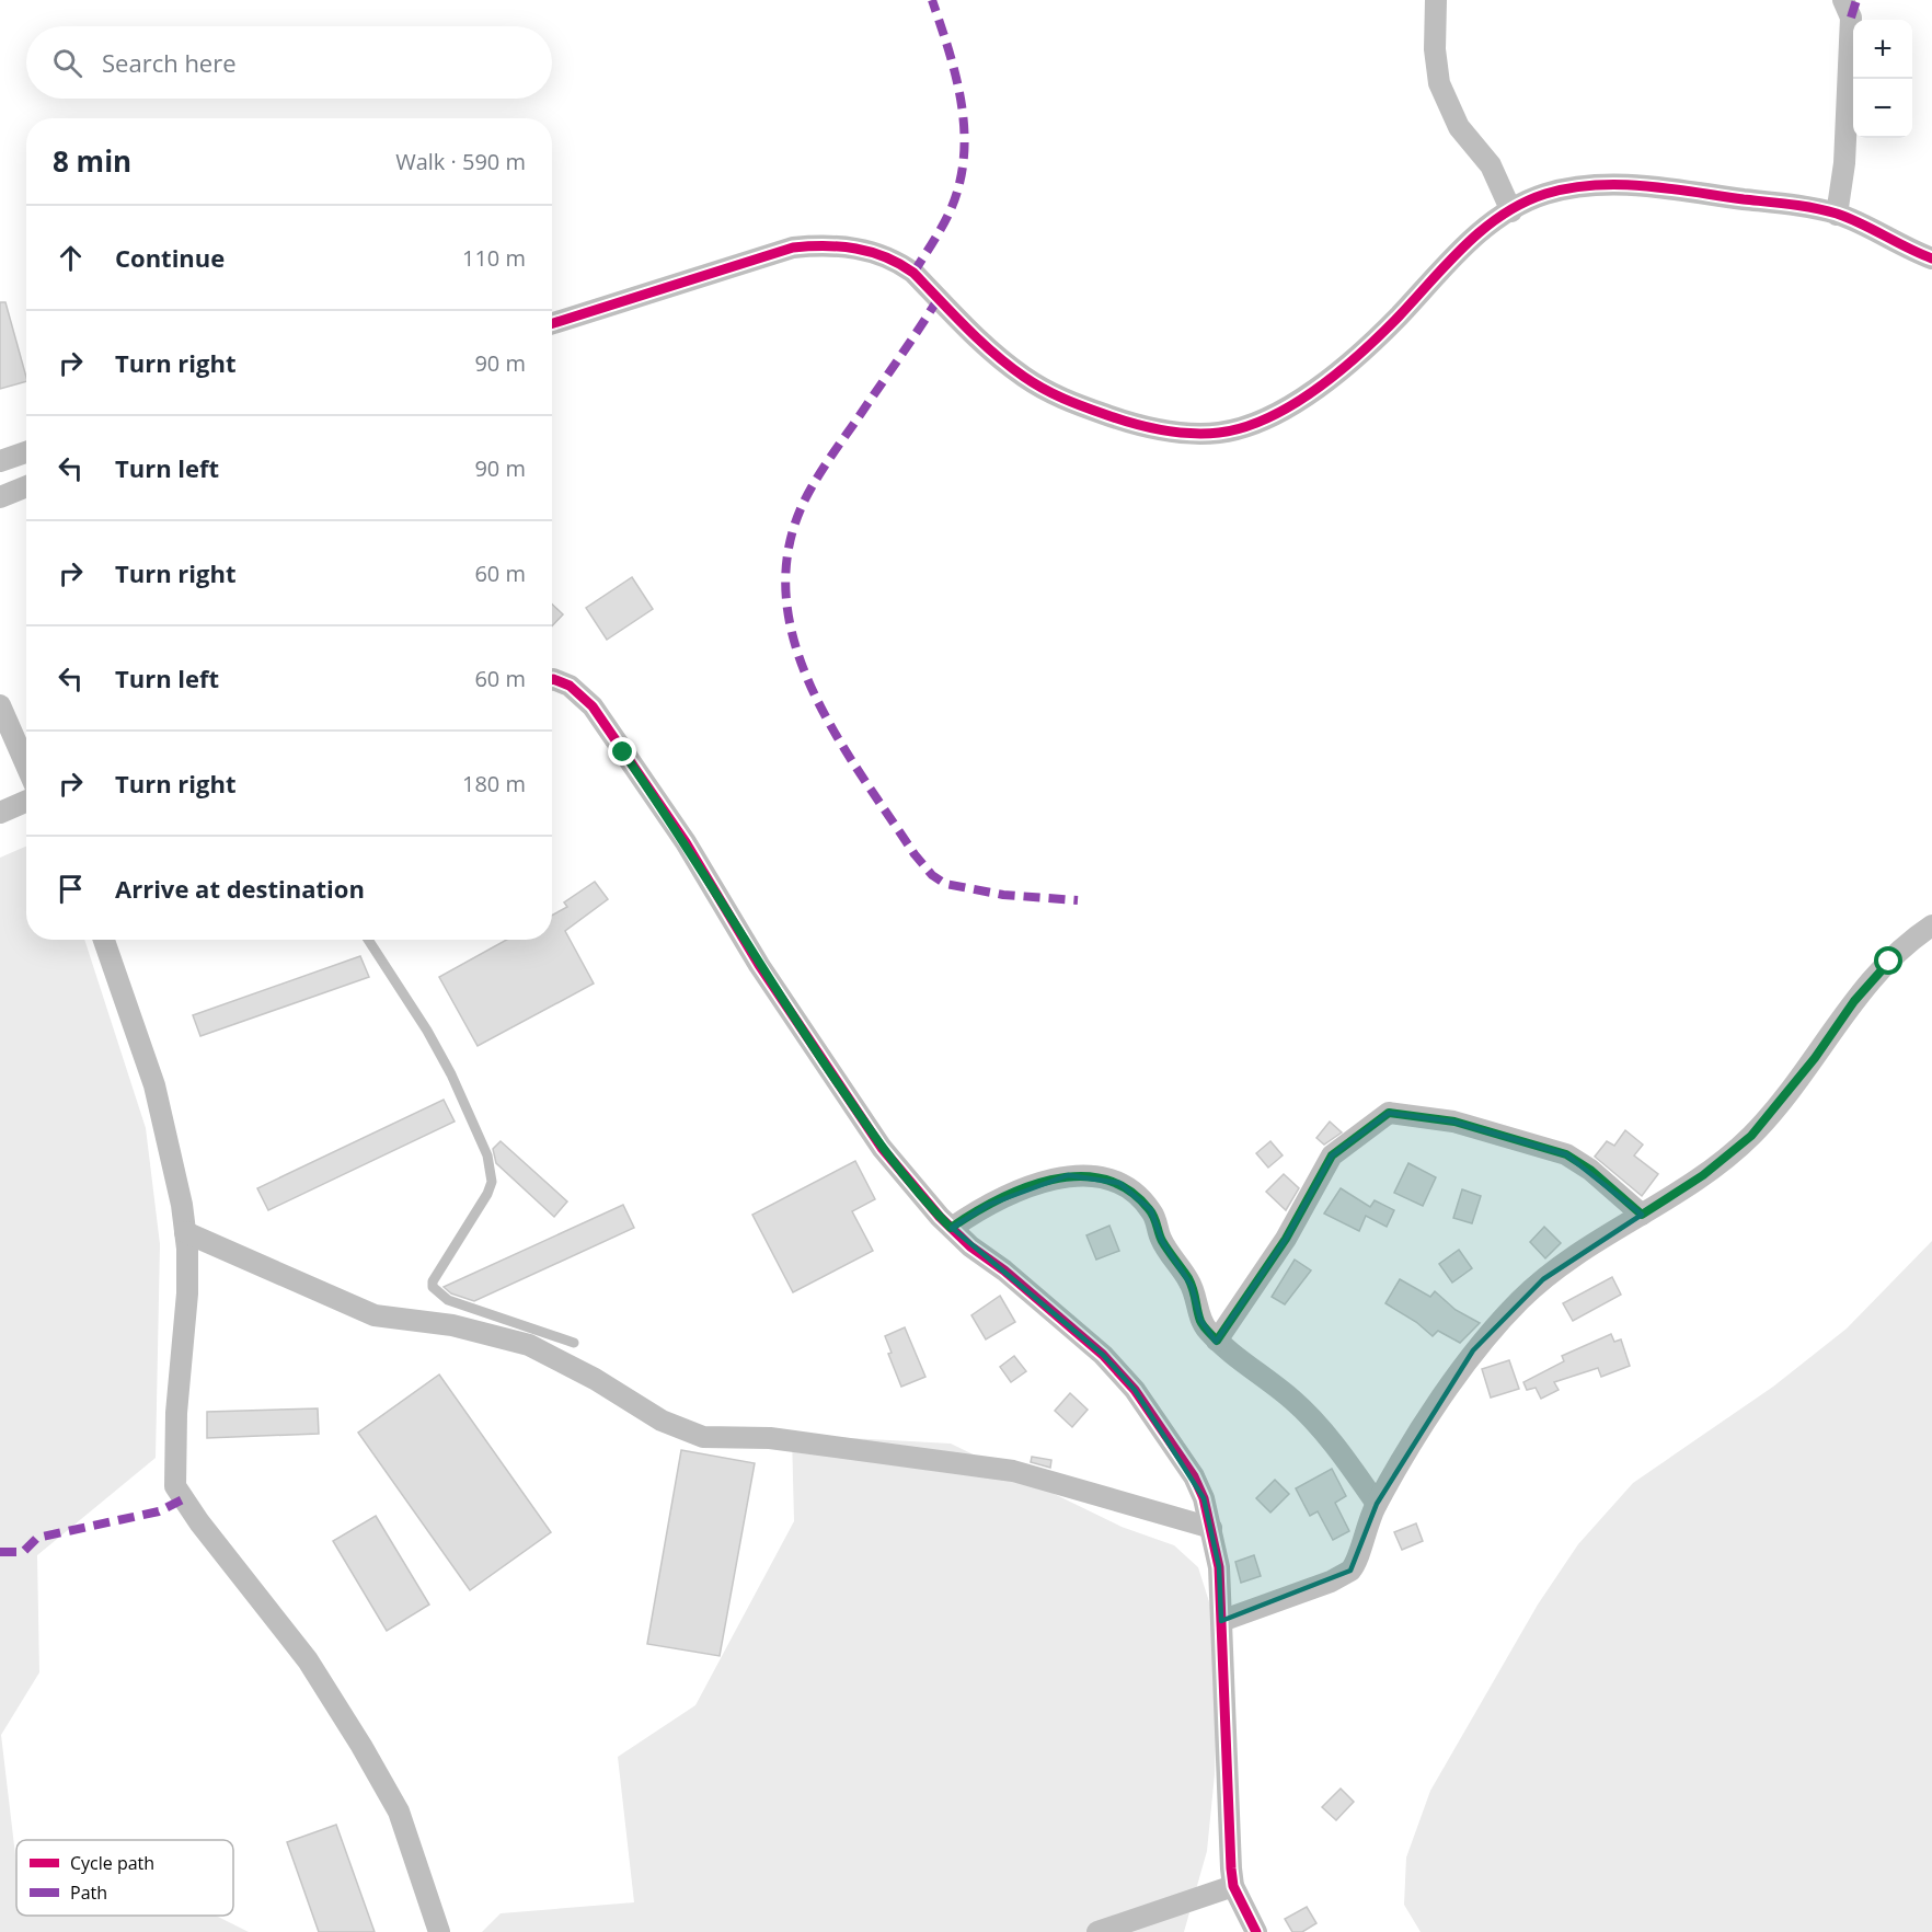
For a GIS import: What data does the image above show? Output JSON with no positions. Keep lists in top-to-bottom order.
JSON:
{
  "legend": ["Cycle path", "Path"],
  "page": {
    "map_buttons": ["+", "−"],
    "search": "Search here",
    "heading": ["8 min", "Walk · 590 m"],
    "list": [
      ["Continue", "110 m"],
      ["Turn right", "90 m"],
      ["Turn left", "90 m"],
      ["Turn right", "60 m"],
      ["Turn left", "60 m"],
      ["Turn right", "180 m"],
      "Arrive at destination"
    ]
  }
}
